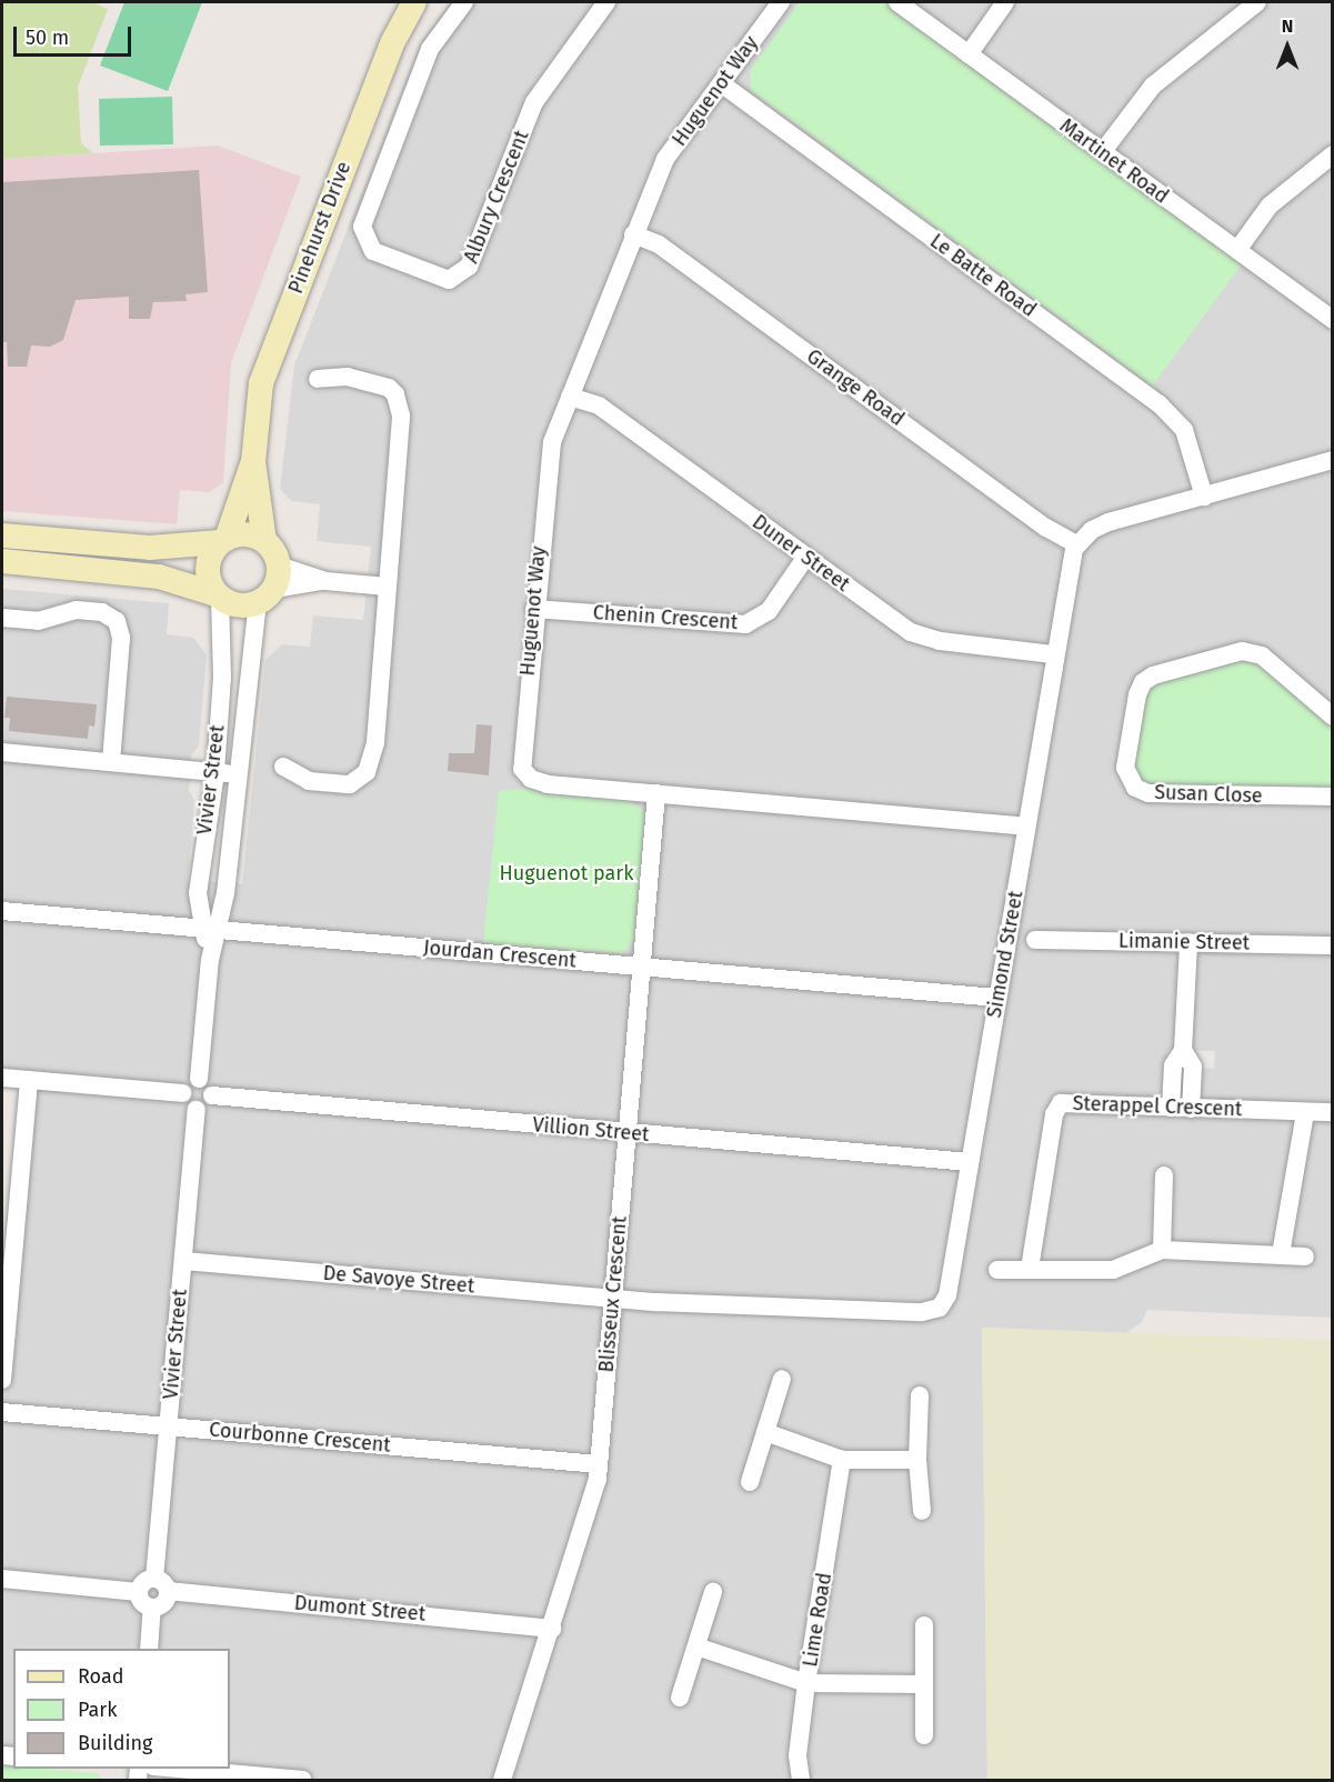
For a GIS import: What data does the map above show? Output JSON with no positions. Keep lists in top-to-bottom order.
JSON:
{
  "streets": {
    "street": [
      "Huguenot Way",
      "Martinet Road",
      "Albury Crescent",
      "Pinehurst Drive",
      "Le Batte Road",
      "Grange Road",
      "Duner Street",
      "Chenin Crescent",
      "Vivier Street",
      "Susan Close",
      "Limanie Street",
      "Jourdan Crescent",
      "Simond Street",
      "Sterappel Crescent",
      "Villion Street",
      "De Savoye Street",
      "Blisseux Crescent",
      "Courbonne Crescent",
      "Dumont Street",
      "Lime Road"
    ]
  },
  "crossings": [
    ["Huguenot Way", "Le Batte Road"],
    ["Huguenot Way", "Grange Road"],
    ["Huguenot Way", "Duner Street"],
    ["Huguenot Way", "Chenin Crescent"],
    ["Huguenot Way", "Simond Street"],
    ["Huguenot Way", "Blisseux Crescent"],
    ["Pinehurst Drive", "Vivier Street"],
    ["Grange Road", "Simond Street"],
    ["Duner Street", "Chenin Crescent"],
    ["Duner Street", "Simond Street"],
    ["Vivier Street", "Jourdan Crescent"],
    ["Vivier Street", "Villion Street"],
    ["Vivier Street", "De Savoye Street"],
    ["Vivier Street", "Courbonne Crescent"],
    ["Vivier Street", "Dumont Street"],
    ["Jourdan Crescent", "Simond Street"],
    ["Jourdan Crescent", "Blisseux Crescent"],
    ["Simond Street", "Villion Street"],
    ["Simond Street", "De Savoye Street"],
    ["Simond Street", "Blisseux Crescent"],
    ["Villion Street", "Blisseux Crescent"],
    ["De Savoye Street", "Blisseux Crescent"],
    ["Blisseux Crescent", "Courbonne Crescent"],
    ["Blisseux Crescent", "Dumont Street"]
  ],
  "parks": ["Huguenot park"],
  "legend": ["Road", "Park", "Building"],
  "scale_bar": "50 m",
  "north": "top"
}
